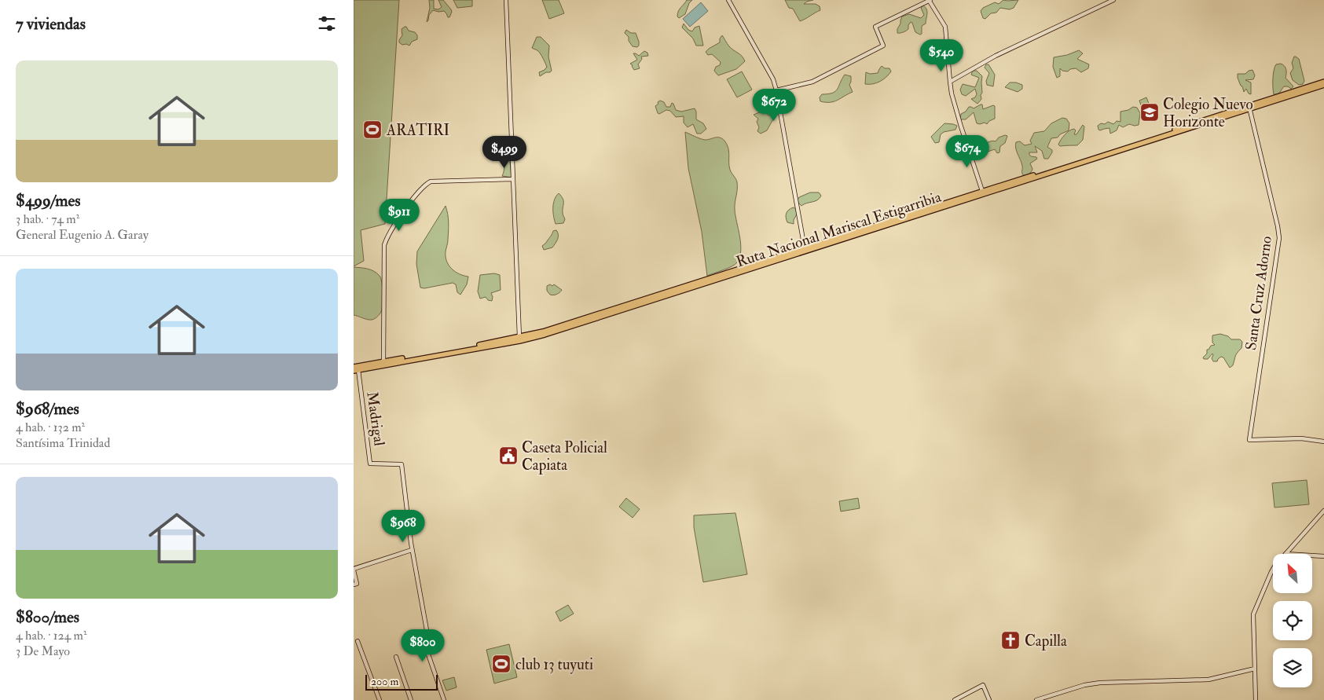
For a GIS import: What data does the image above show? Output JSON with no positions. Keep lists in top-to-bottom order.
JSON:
{
  "streets": {
    "highway": ["Ruta Nacional Mariscal Estigarribia"],
    "street": ["Santa Cruz Adorno", "Madrigal"]
  },
  "crossings": [
    ["Ruta Nacional Mariscal Estigarribia", "Santa Cruz Adorno"],
    ["Ruta Nacional Mariscal Estigarribia", "Madrigal"]
  ],
  "places": {
    "school or university": ["Colegio Nuevo Horizonte"],
    "sports": ["ARATIRI", "club 13 tuyuti"],
    "public building": ["Caseta Policial Capiata"],
    "church": ["Capilla"]
  },
  "scale_bar": "200 m",
  "north": "top left",
  "page": {
    "heading": "7 viviendas",
    "price": [
      "$540",
      "$672",
      "$674",
      "$499",
      "$911",
      "$968",
      "$800"
    ],
    "list": [
      {
        "name": "$499/mes",
        "note": "3 hab. · 74 m² · General Eugenio A. Garay"
      },
      {
        "name": "$968/mes",
        "note": "4 hab. · 132 m² · Santísima Trinidad"
      },
      {
        "name": "$800/mes",
        "note": "4 hab. · 124 m² · 3 De Mayo"
      }
    ],
    "scale": "200 m"
  }
}
